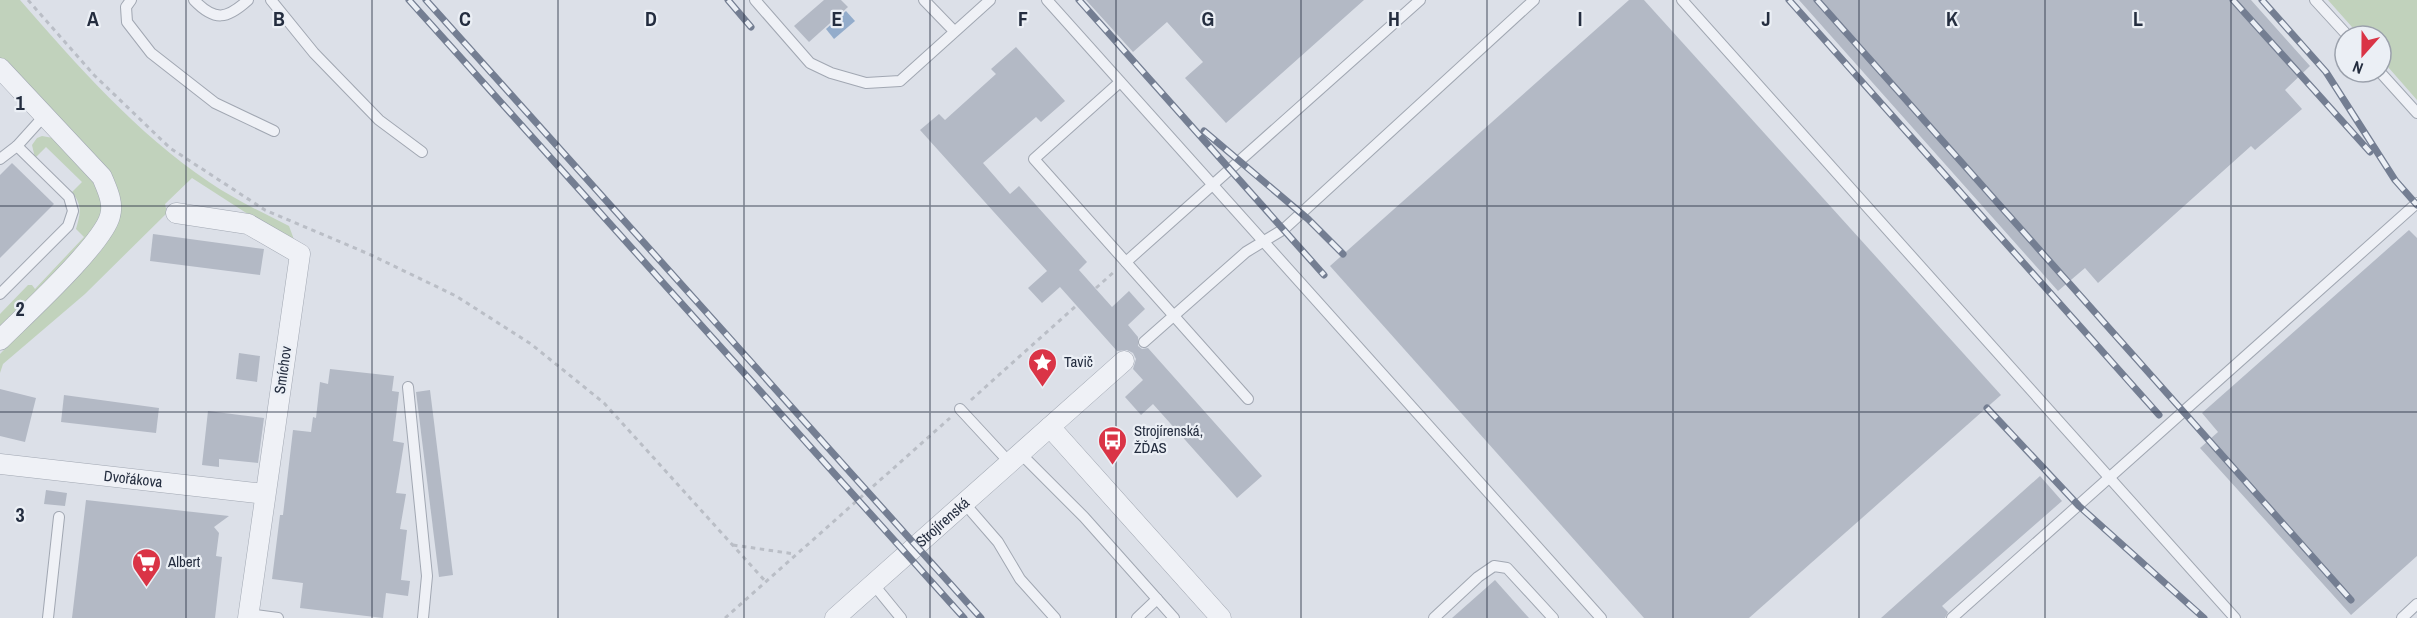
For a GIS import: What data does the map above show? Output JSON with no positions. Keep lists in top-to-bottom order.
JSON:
{
  "streets": {
    "street": ["Smíchov", "Dvořákova", "Strojírenská"]
  },
  "crossings": [
    ["Smíchov", "Dvořákova"]
  ],
  "places": {
    "place": ["Tavič"],
    "bus stop": ["Strojírenská, ŽĎAS"],
    "supermarket": ["Albert"]
  },
  "north": "bottom",
  "grid": {
    "columns": [
      "A",
      "B",
      "C",
      "D",
      "E",
      "F",
      "G",
      "H",
      "I",
      "J",
      "K",
      "L"
    ],
    "rows": ["1", "2", "3"]
  }
}
